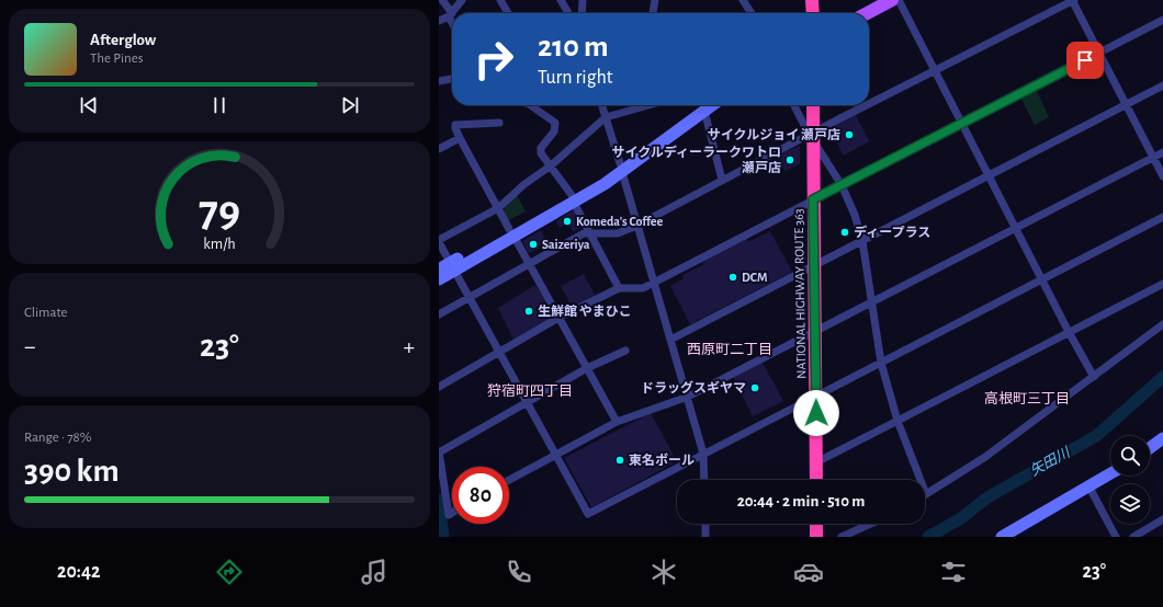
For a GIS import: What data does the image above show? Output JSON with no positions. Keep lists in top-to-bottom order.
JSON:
{
  "streets": {
    "highway": ["NATIONAL HIGHWAY ROUTE 363"]
  },
  "districts": ["西原町二丁目", "狩宿町四丁目", "高根町三丁目"],
  "water": ["矢田川"],
  "places": [
    "サイクルジョイ 瀬戸店",
    "サイクルディーラークワトロ 瀬戸店",
    "Komeda's Coffee",
    "ディープラス",
    "Saizeriya",
    "DCM",
    "生鮮館 やまひこ",
    "ドラッグスギヤマ",
    "東名ボール"
  ],
  "page": {
    "turn": ["210 m", "Turn right"],
    "song": ["Afterglow", "The Pines"],
    "tile": [
      "Climate",
      ["Range · 78%", "390 km"]
    ],
    "heat": ["−", "23°", "+"],
    "limit": "80",
    "trip": "20:44 · 2 min · 510 m",
    "tabs": ["20:42", "23°"],
    "gauge": ["79", "km/h"]
  }
}
